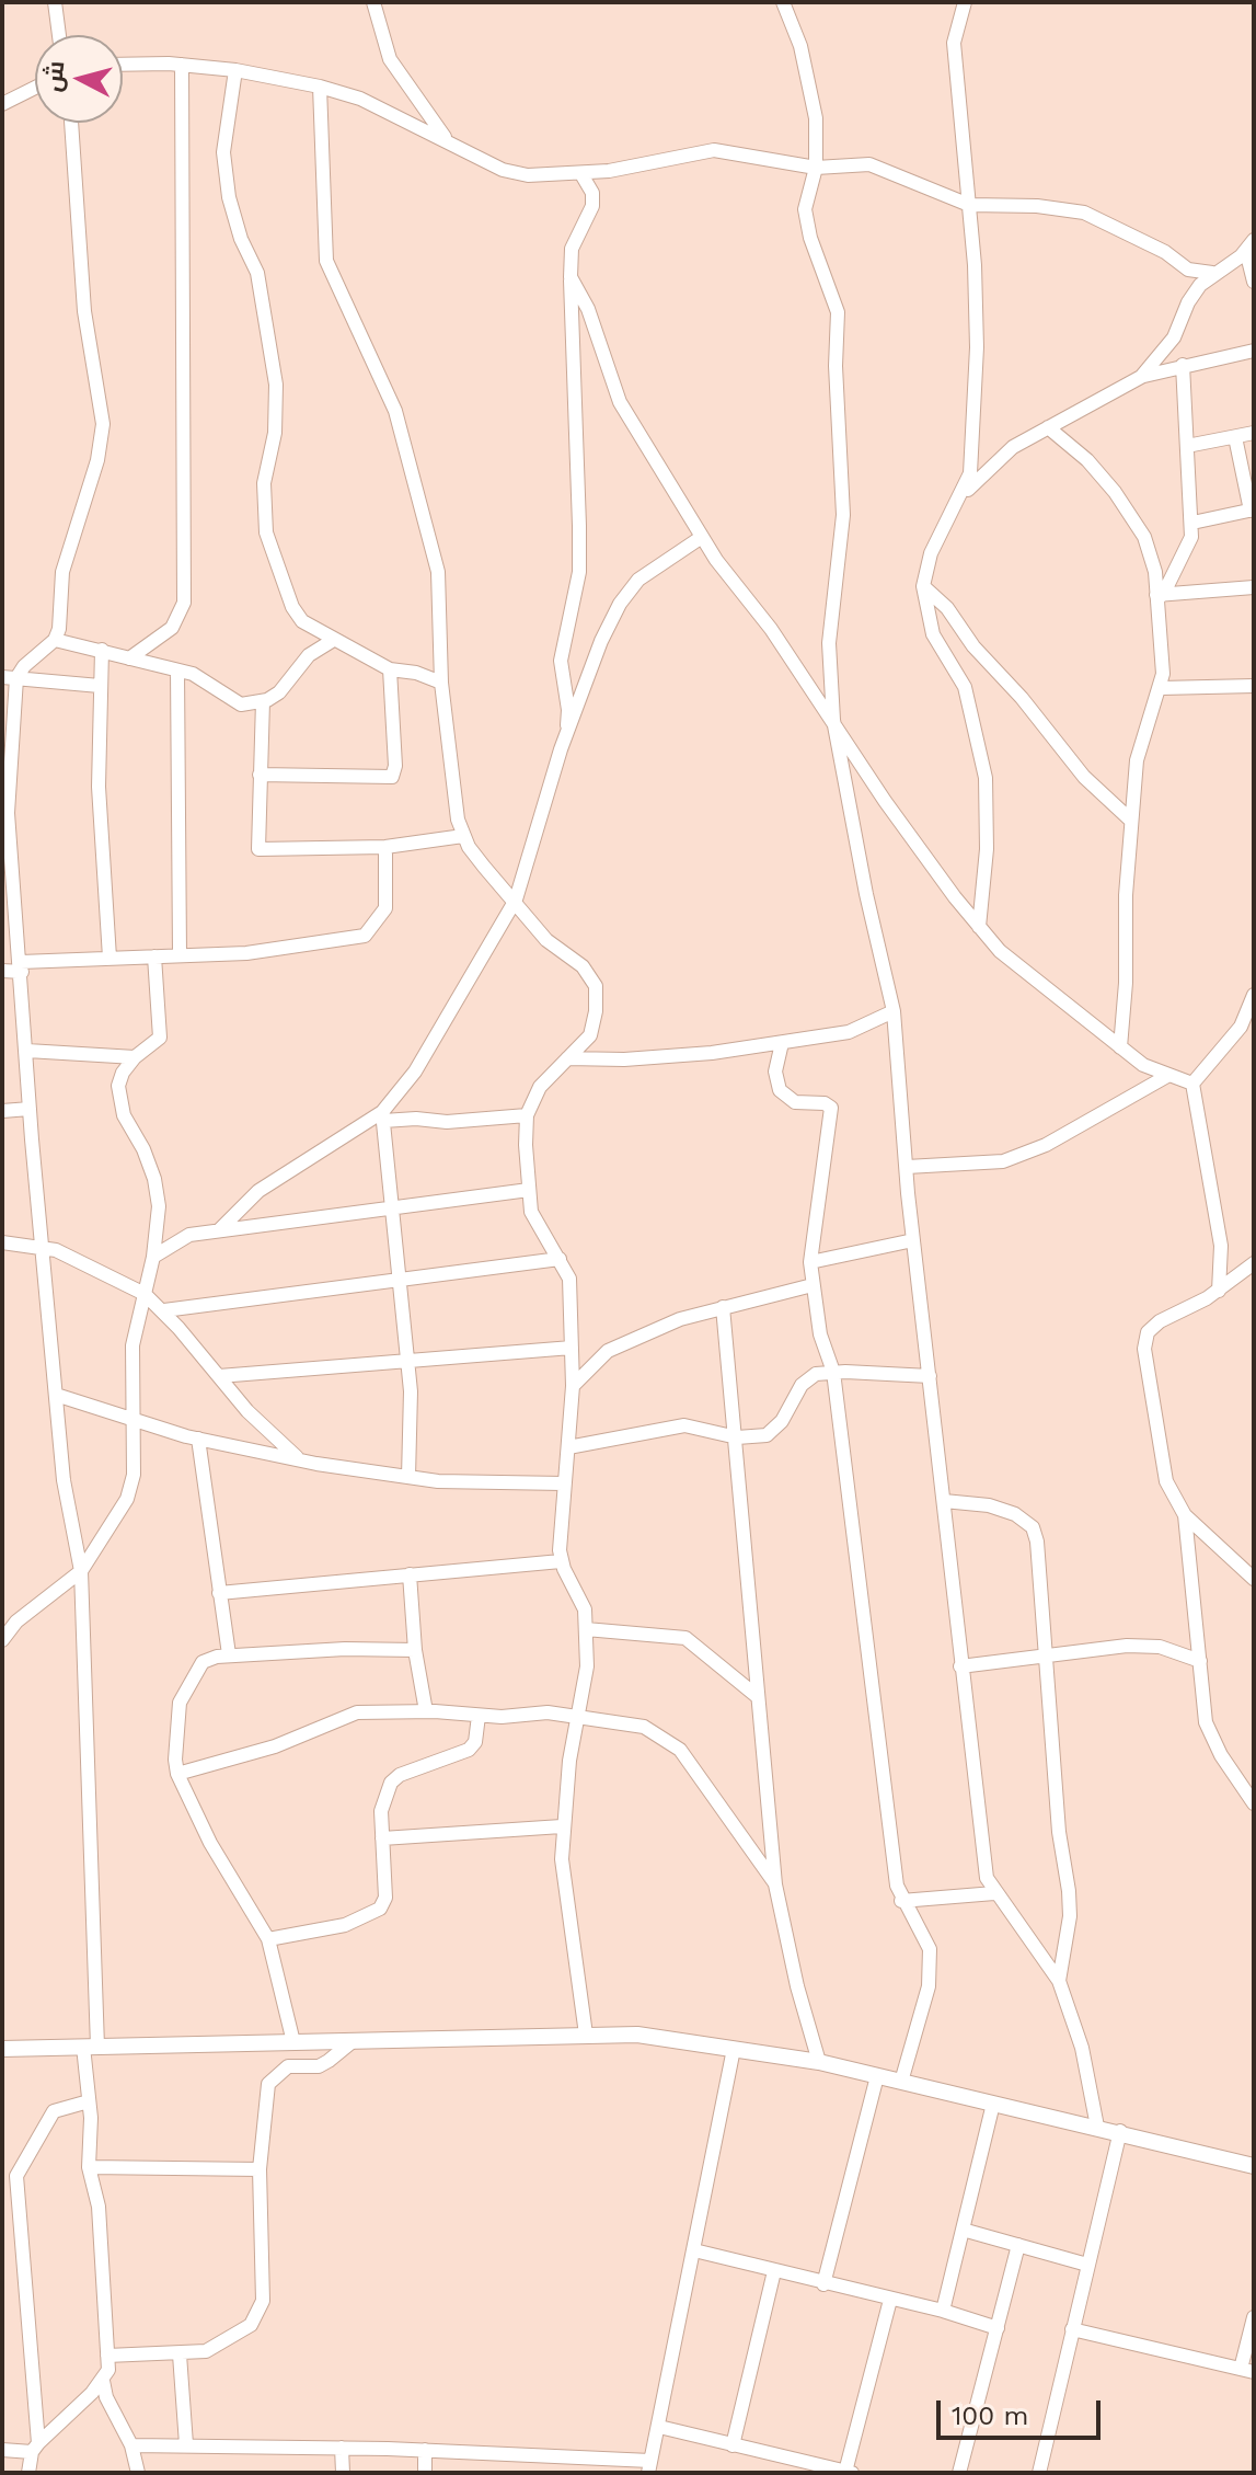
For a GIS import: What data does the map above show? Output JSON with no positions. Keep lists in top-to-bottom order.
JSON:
{
  "scale_bar": "100 m",
  "north": "left"
}
